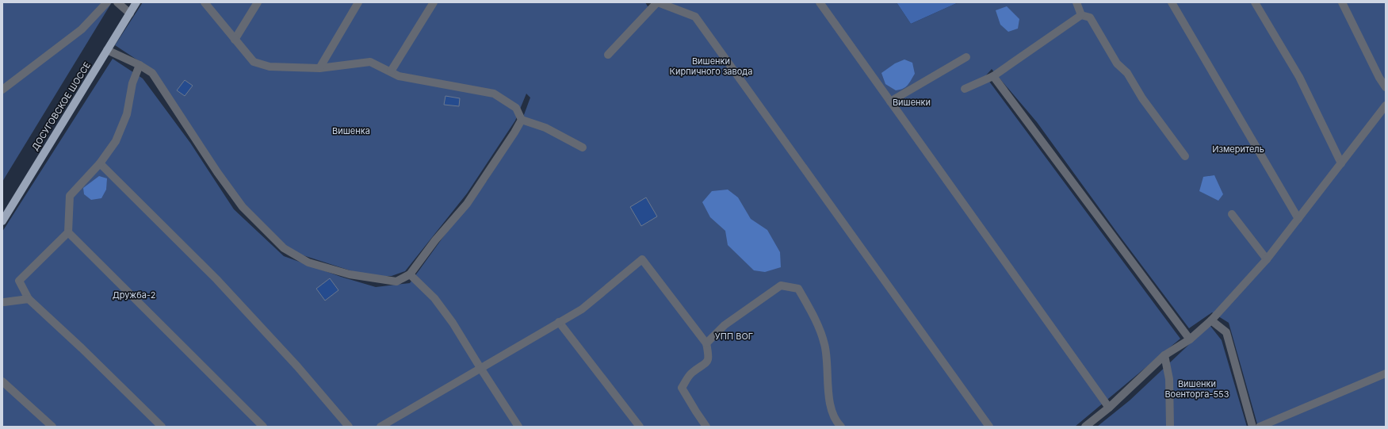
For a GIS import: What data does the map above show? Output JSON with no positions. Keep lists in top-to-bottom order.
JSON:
{
  "streets": {
    "main road": ["ДОСУГОВСКОЕ ШОССЕ"]
  },
  "parks": [
    "Вишенки Кирпичного завода",
    "Вишенки",
    "Вишенка",
    "Измеритель",
    "Дружба-2",
    "УПП ВОГ",
    "Вишенки Военторга-553"
  ]
}
